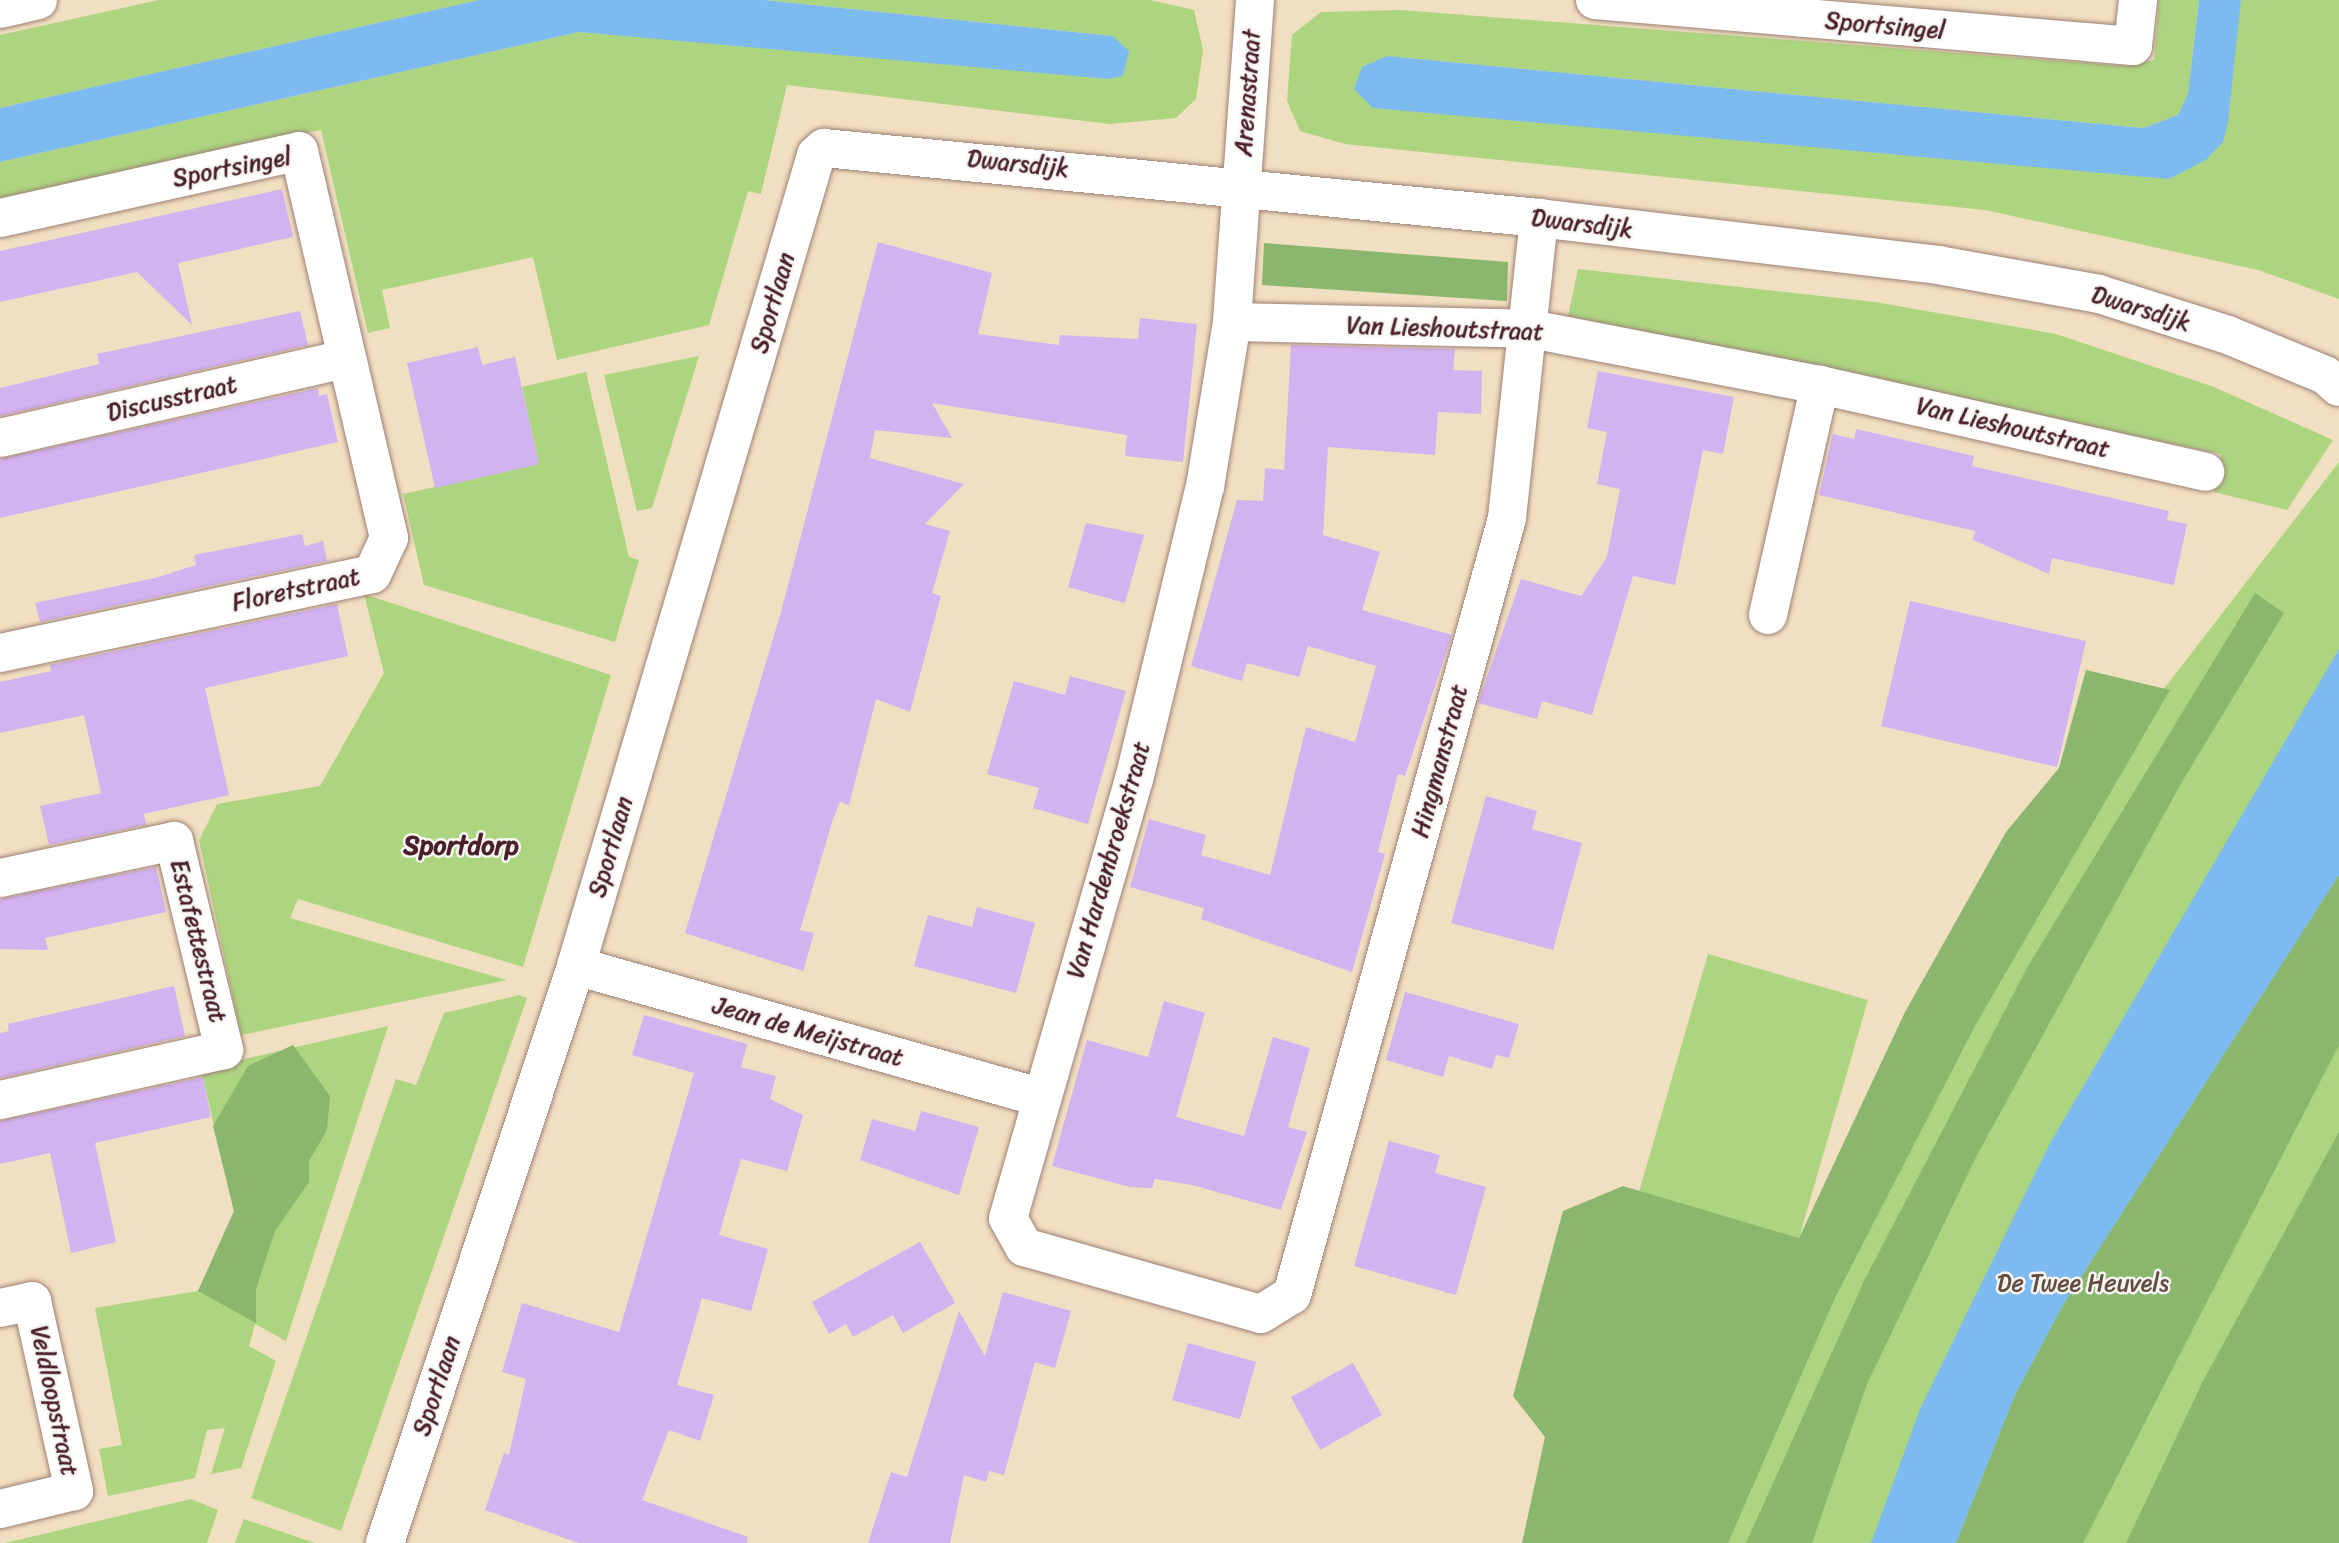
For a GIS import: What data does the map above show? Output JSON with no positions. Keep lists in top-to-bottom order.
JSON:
{
  "streets": {
    "street": [
      "Sportsingel",
      "Arenastraat",
      "Dwarsdijk",
      "Sportlaan",
      "Van Lieshoutstraat",
      "Discusstraat",
      "Floretstraat",
      "Hingmanstraat",
      "Van Hardenbroekstraat",
      "Estafettestraat",
      "Jean de Meijstraat",
      "Veldloopstraat"
    ]
  },
  "crossings": [
    ["Sportsingel", "Discusstraat"],
    ["Sportsingel", "Floretstraat"],
    ["Arenastraat", "Dwarsdijk"],
    ["Arenastraat", "Van Hardenbroekstraat"],
    ["Dwarsdijk", "Sportlaan"],
    ["Dwarsdijk", "Hingmanstraat"],
    ["Dwarsdijk", "Van Hardenbroekstraat"],
    ["Sportlaan", "Jean de Meijstraat"],
    ["Van Lieshoutstraat", "Hingmanstraat"],
    ["Van Lieshoutstraat", "Van Hardenbroekstraat"],
    ["Discusstraat", "Floretstraat"],
    ["Hingmanstraat", "Van Hardenbroekstraat"],
    ["Van Hardenbroekstraat", "Jean de Meijstraat"]
  ],
  "districts": ["Sportdorp"],
  "parks": ["De Twee Heuvels"]
}
